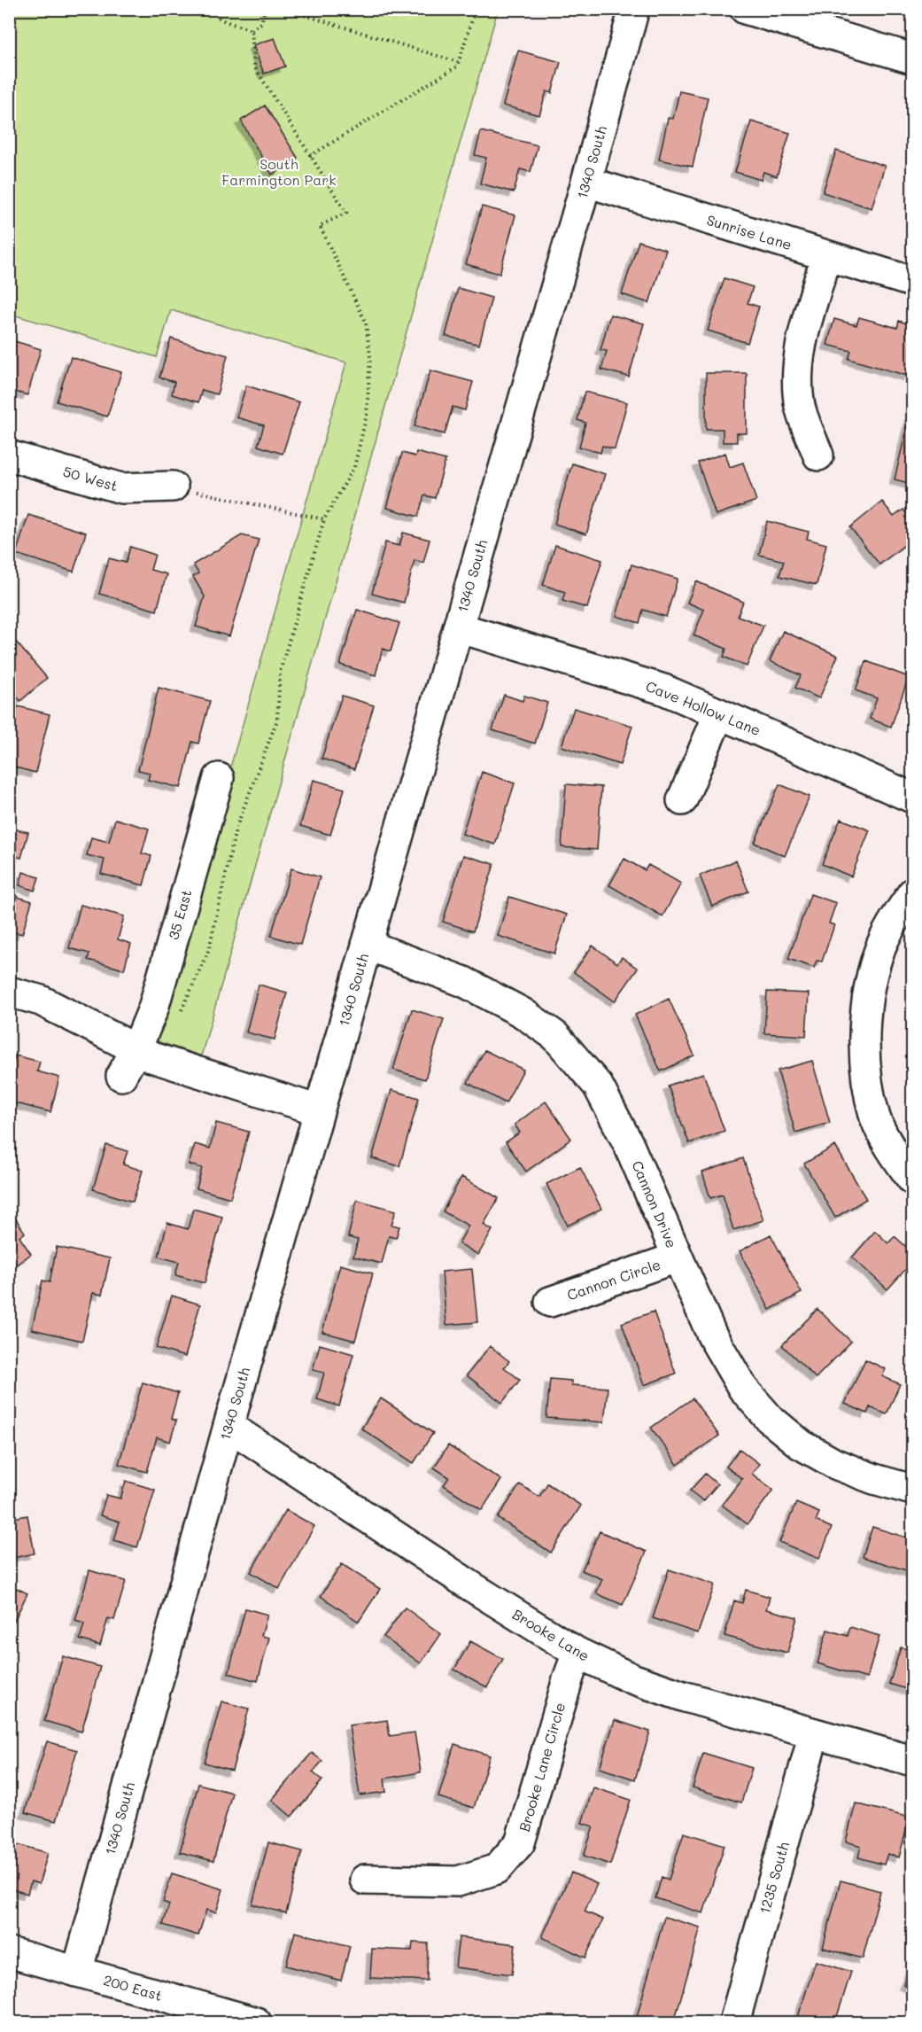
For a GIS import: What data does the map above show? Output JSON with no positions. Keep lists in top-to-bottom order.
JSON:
{
  "streets": {
    "street": [
      "1340 South",
      "Sunrise Lane",
      "50 West",
      "Cave Hollow Lane",
      "35 East",
      "Cannon Drive",
      "Cannon Circle",
      "Brooke Lane",
      "Brooke Lane Circle",
      "1235 South",
      "200 East"
    ]
  },
  "crossings": [
    ["1340 South", "Sunrise Lane"],
    ["1340 South", "Cave Hollow Lane"],
    ["1340 South", "Cannon Drive"],
    ["1340 South", "Brooke Lane"],
    ["1340 South", "200 East"],
    ["Cannon Drive", "Cannon Circle"],
    ["Brooke Lane", "Brooke Lane Circle"],
    ["Brooke Lane", "1235 South"]
  ],
  "parks": ["South Farmington Park"]
}
